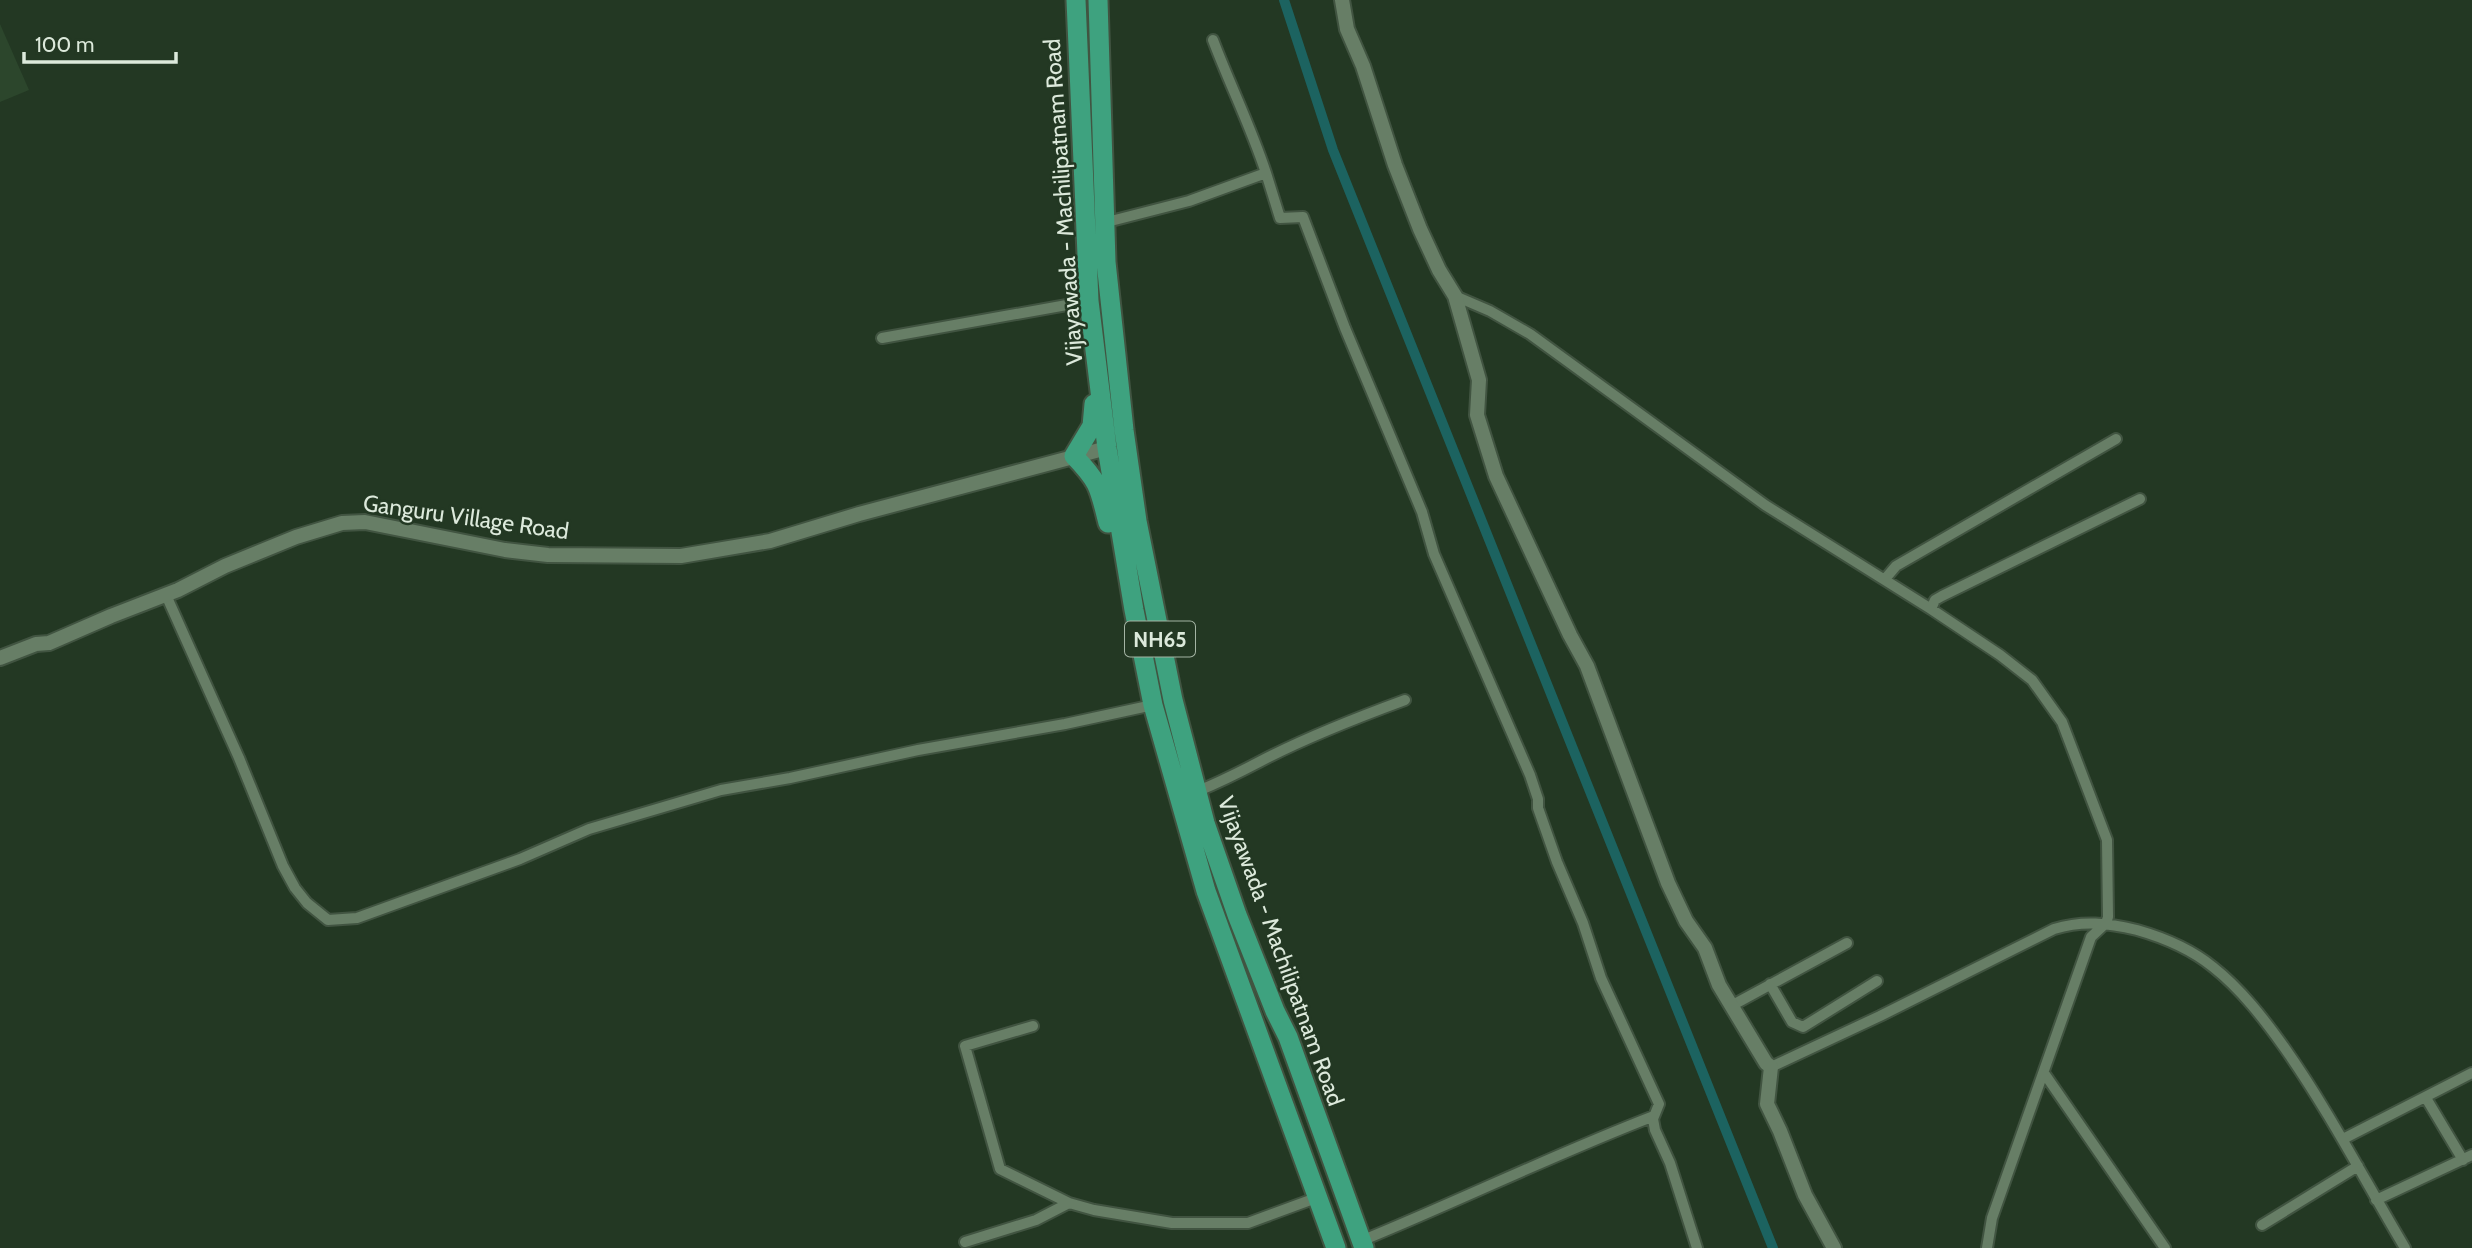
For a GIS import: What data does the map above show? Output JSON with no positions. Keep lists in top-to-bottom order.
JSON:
{
  "streets": {
    "highway": ["Vijayawada - Machilipatnam Road", "NH65"],
    "street": ["Ganguru Village Road"]
  },
  "crossings": [
    ["Vijayawada - Machilipatnam Road", "Ganguru Village Road"]
  ],
  "scale_bar": "100 m"
}
